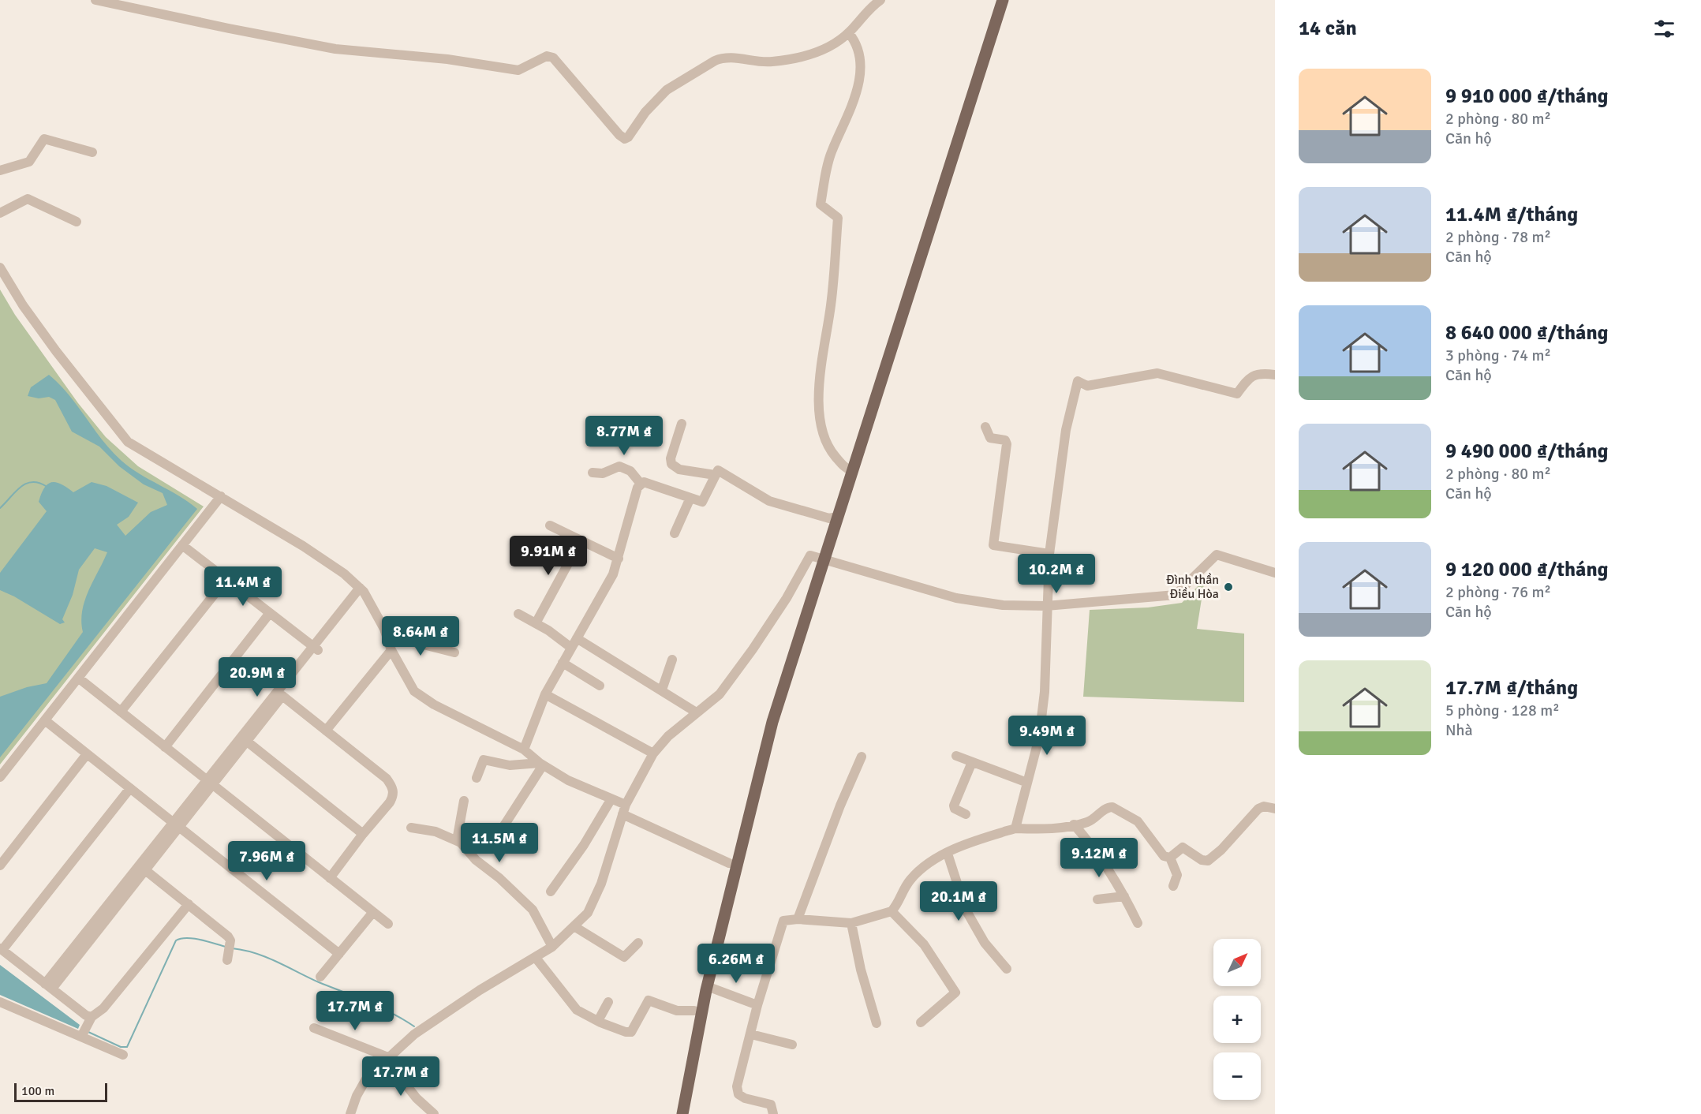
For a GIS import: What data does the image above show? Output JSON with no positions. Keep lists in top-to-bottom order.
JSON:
{
  "places": ["Đình thần Điều Hòa"],
  "scale_bar": "100 m",
  "north": "top right",
  "page": {
    "heading": "14 căn",
    "list": [
      {
        "name": "9 910 000 ₫/tháng",
        "note": "2 phòng · 80 m² · Căn hộ"
      },
      {
        "name": "11.4M ₫/tháng",
        "note": "2 phòng · 78 m² · Căn hộ"
      },
      {
        "name": "8 640 000 ₫/tháng",
        "note": "3 phòng · 74 m² · Căn hộ"
      },
      {
        "name": "9 490 000 ₫/tháng",
        "note": "2 phòng · 80 m² · Căn hộ"
      },
      {
        "name": "9 120 000 ₫/tháng",
        "note": "2 phòng · 76 m² · Căn hộ"
      },
      {
        "name": "17.7M ₫/tháng",
        "note": "5 phòng · 128 m² · Nhà"
      }
    ],
    "price": [
      "8.77M ₫",
      "9.91M ₫",
      "10.2M ₫",
      "11.4M ₫",
      "8.64M ₫",
      "20.9M ₫",
      "9.49M ₫",
      "11.5M ₫",
      "9.12M ₫",
      "7.96M ₫",
      "20.1M ₫",
      "6.26M ₫",
      "17.7M ₫",
      "17.7M ₫"
    ],
    "map_buttons": ["+", "−"],
    "scale": "100 m"
  }
}
